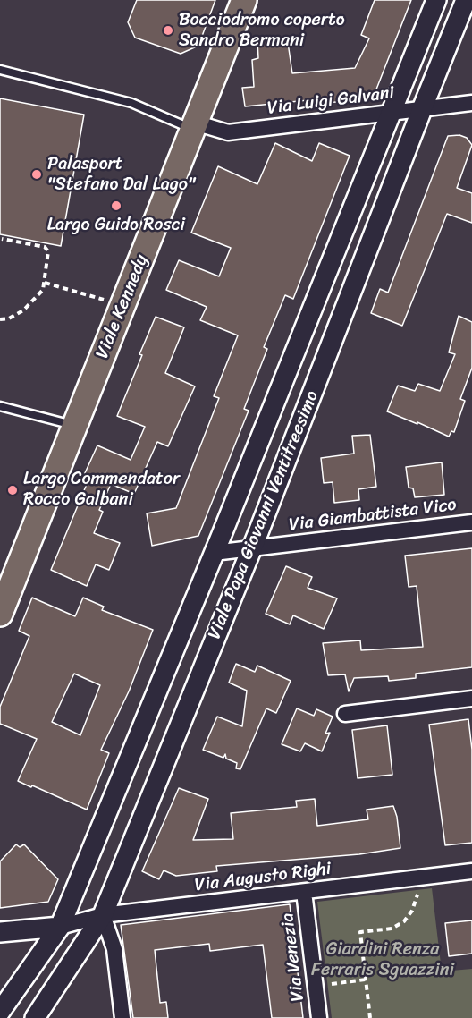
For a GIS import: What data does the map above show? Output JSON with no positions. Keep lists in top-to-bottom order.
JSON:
{
  "streets": {
    "main road": ["Viale Kennedy"],
    "street": [
      "Via Luigi Galvani",
      "Viale Papa Giovanni Ventitreesimo",
      "Via Giambattista Vico",
      "Via Augusto Righi",
      "Via Venezia"
    ]
  },
  "crossings": [
    ["Via Luigi Galvani", "Viale Kennedy"],
    ["Via Luigi Galvani", "Viale Papa Giovanni Ventitreesimo"],
    ["Viale Papa Giovanni Ventitreesimo", "Via Giambattista Vico"],
    ["Viale Papa Giovanni Ventitreesimo", "Via Augusto Righi"],
    ["Via Augusto Righi", "Via Venezia"]
  ],
  "parks": ["Giardini Renza Ferraris Sguazzini"],
  "places": [
    "Bocciodromo coperto Sandro Bermani",
    "Palasport \"Stefano Dal Lago\"",
    "Largo Guido Rosci",
    "Largo Commendator Rocco Galbani"
  ]
}
